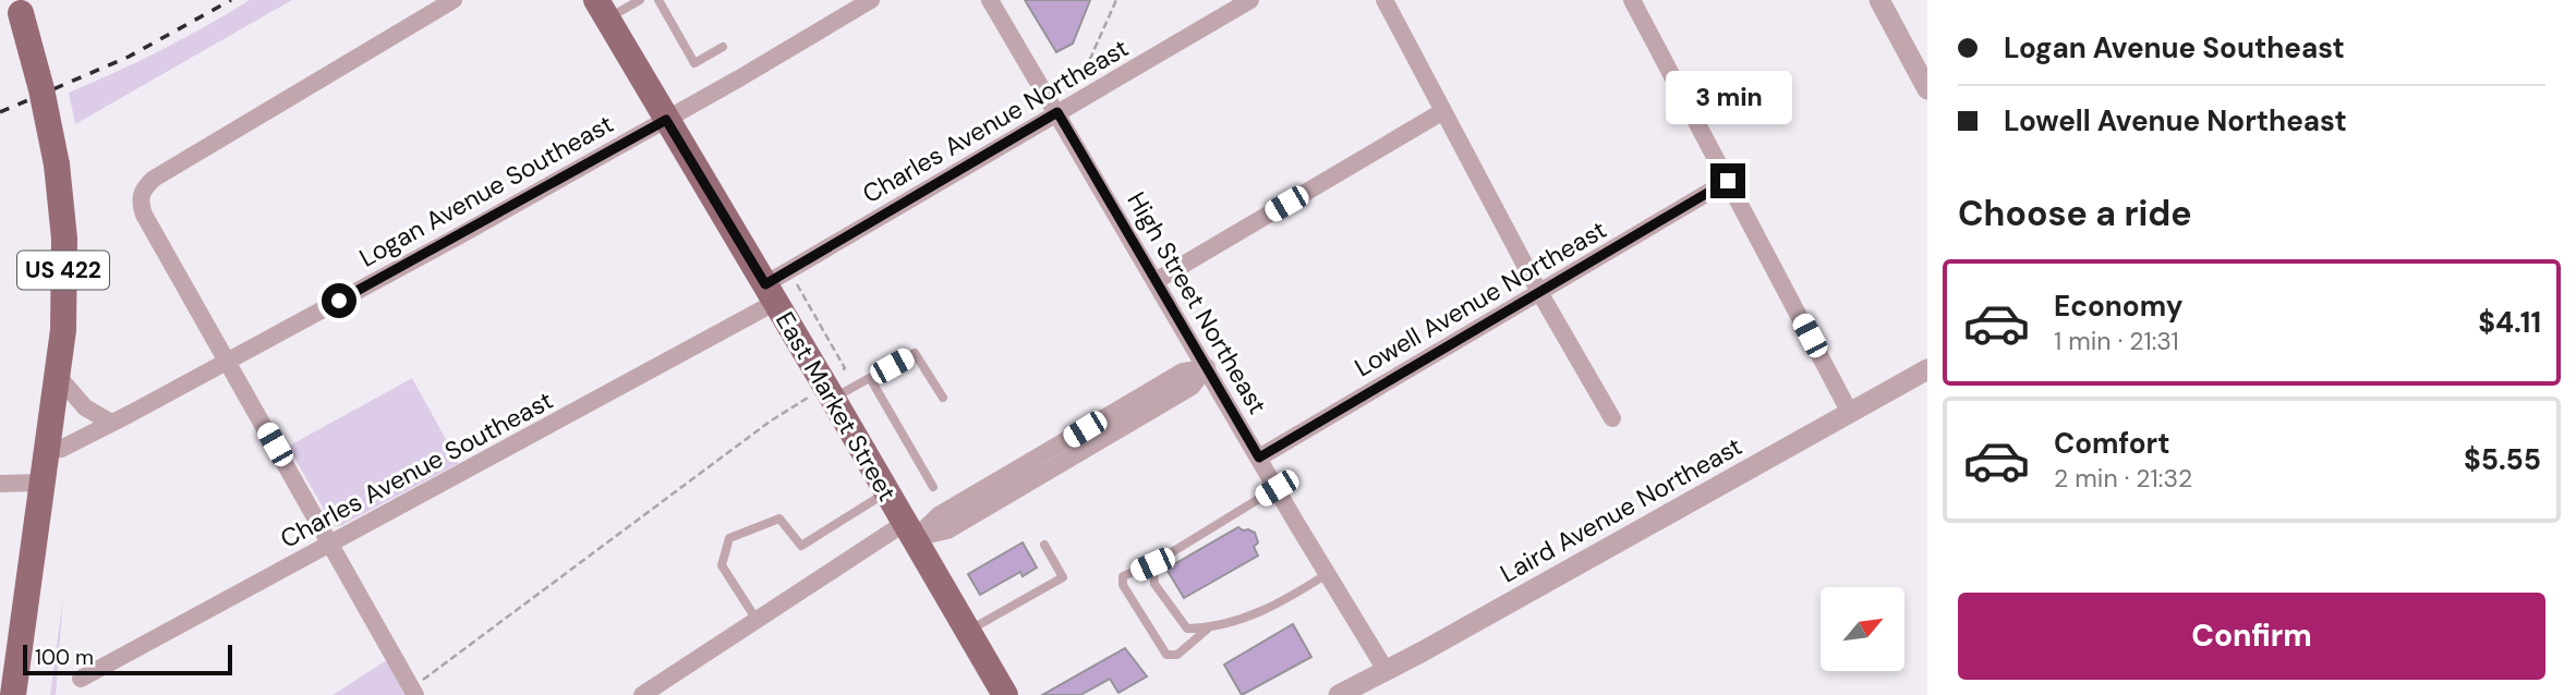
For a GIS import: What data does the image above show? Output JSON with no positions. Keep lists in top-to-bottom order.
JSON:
{
  "streets": {
    "main road": ["US 422", "East Market Street"],
    "street": [
      "Charles Avenue Northeast",
      "Logan Avenue Southeast",
      "Lowell Avenue Northeast",
      "High Street Northeast",
      "Charles Avenue Southeast",
      "Laird Avenue Northeast"
    ]
  },
  "crossings": [
    ["Charles Avenue Northeast", "High Street Northeast"],
    ["Charles Avenue Northeast", "East Market Street"],
    ["Charles Avenue Northeast", "Charles Avenue Southeast"],
    ["Logan Avenue Southeast", "US 422"],
    ["Logan Avenue Southeast", "East Market Street"],
    ["Lowell Avenue Northeast", "High Street Northeast"],
    ["High Street Northeast", "Laird Avenue Northeast"],
    ["East Market Street", "Charles Avenue Southeast"]
  ],
  "scale_bar": "100 m",
  "north": "top right",
  "page": {
    "banner": ["Logan Avenue Southeast", "Lowell Avenue Northeast"],
    "bubble": "3 min",
    "heading": "Choose a ride",
    "list": [
      {
        "name": "Economy",
        "note": "1 min · 21:31",
        "value": "$4.11"
      },
      {
        "name": "Comfort",
        "note": "2 min · 21:32",
        "value": "$5.55"
      }
    ],
    "buttons": "Confirm",
    "scale": "100 m"
  }
}
